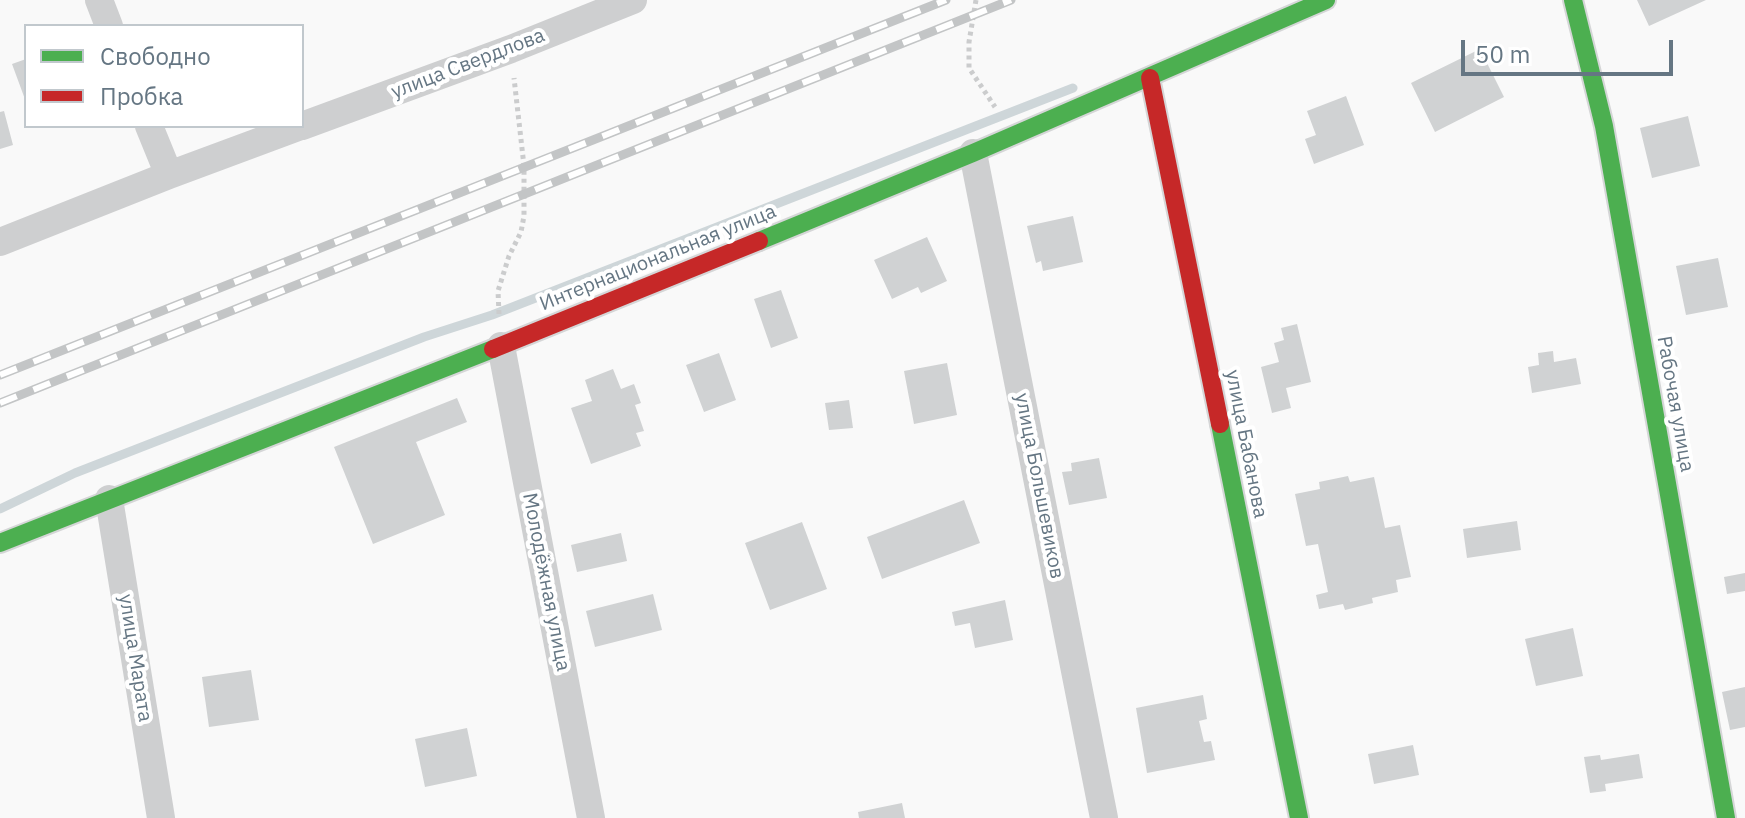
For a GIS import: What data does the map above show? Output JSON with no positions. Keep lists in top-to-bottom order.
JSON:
{
  "streets": {
    "street": [
      "улица Свердлова",
      "Интернациональная улица",
      "Рабочая улица",
      "улица Бабанова",
      "улица Большевиков",
      "Молодёжная улица",
      "улица Марата"
    ]
  },
  "crossings": [
    ["Интернациональная улица", "улица Бабанова"],
    ["Интернациональная улица", "улица Большевиков"],
    ["Интернациональная улица", "Молодёжная улица"],
    ["Интернациональная улица", "улица Марата"]
  ],
  "legend": ["Свободно", "Пробка"],
  "scale_bar": "50 m"
}
